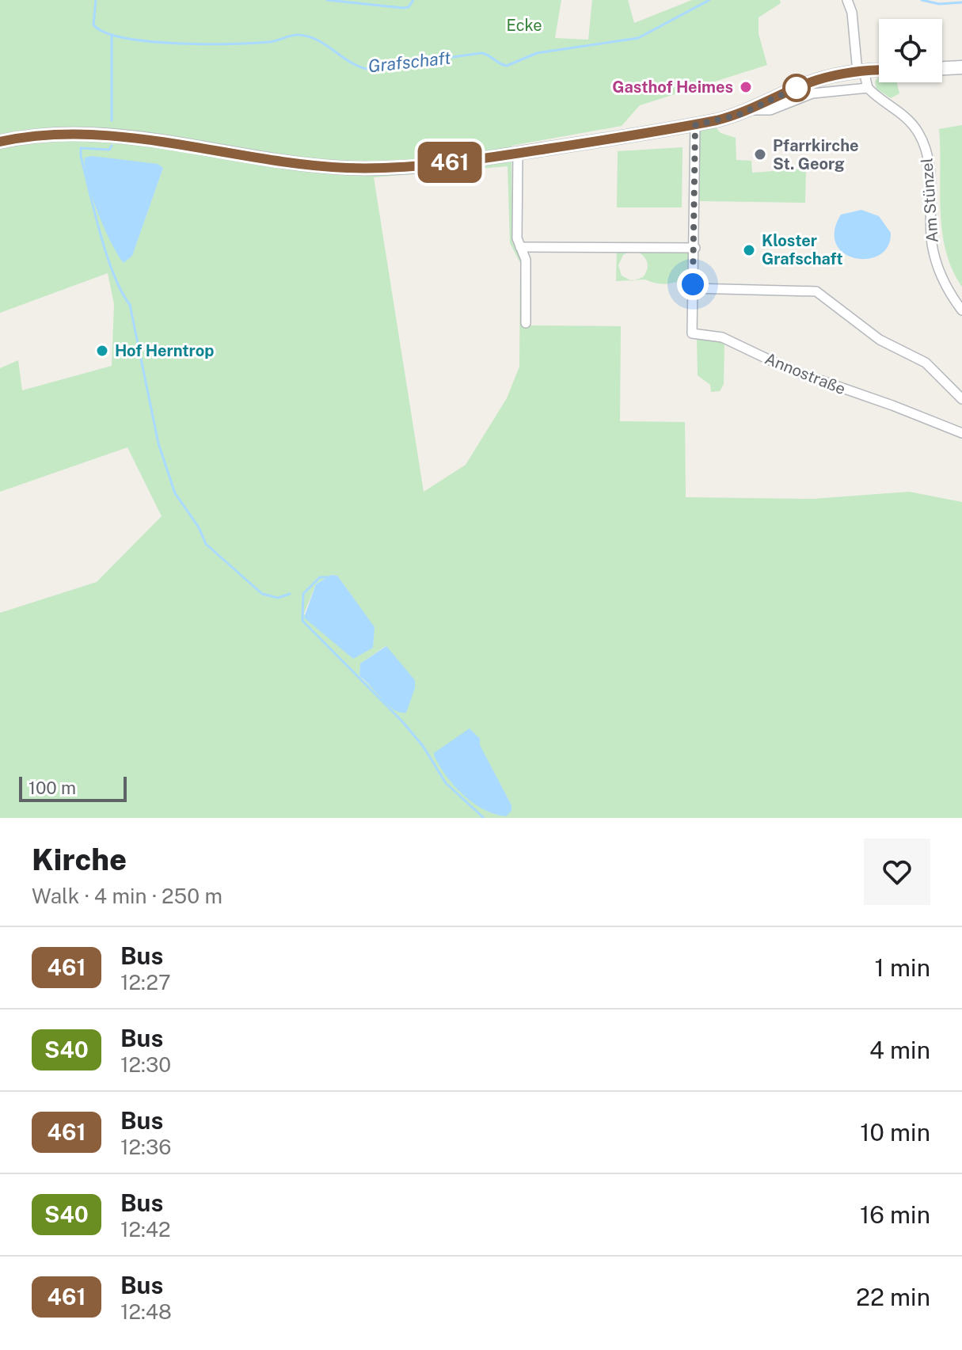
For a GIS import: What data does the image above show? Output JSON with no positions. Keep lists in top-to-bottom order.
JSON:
{
  "streets": {
    "street": ["Am Stünzel", "Annostraße"]
  },
  "water": ["Grafschaft"],
  "parks": ["Ecke"],
  "places": [
    "Gasthof Heimes",
    "Pfarrkirche St. Georg",
    "Kloster Grafschaft",
    "Hof Herntrop"
  ],
  "lines": ["bus line 461"],
  "scale_bar": "100 m",
  "page": {
    "on_map": "461",
    "scale": "100 m",
    "heading": ["Kirche", "Walk · 4 min · 250 m"],
    "list": [
      {
        "mark": "461",
        "name": "Bus",
        "note": "12:27",
        "value": "1 min"
      },
      {
        "mark": "S40",
        "name": "Bus",
        "note": "12:30",
        "value": "4 min"
      },
      {
        "mark": "461",
        "name": "Bus",
        "note": "12:36",
        "value": "10 min"
      },
      {
        "mark": "S40",
        "name": "Bus",
        "note": "12:42",
        "value": "16 min"
      },
      {
        "mark": "461",
        "name": "Bus",
        "note": "12:48",
        "value": "22 min"
      }
    ]
  }
}
